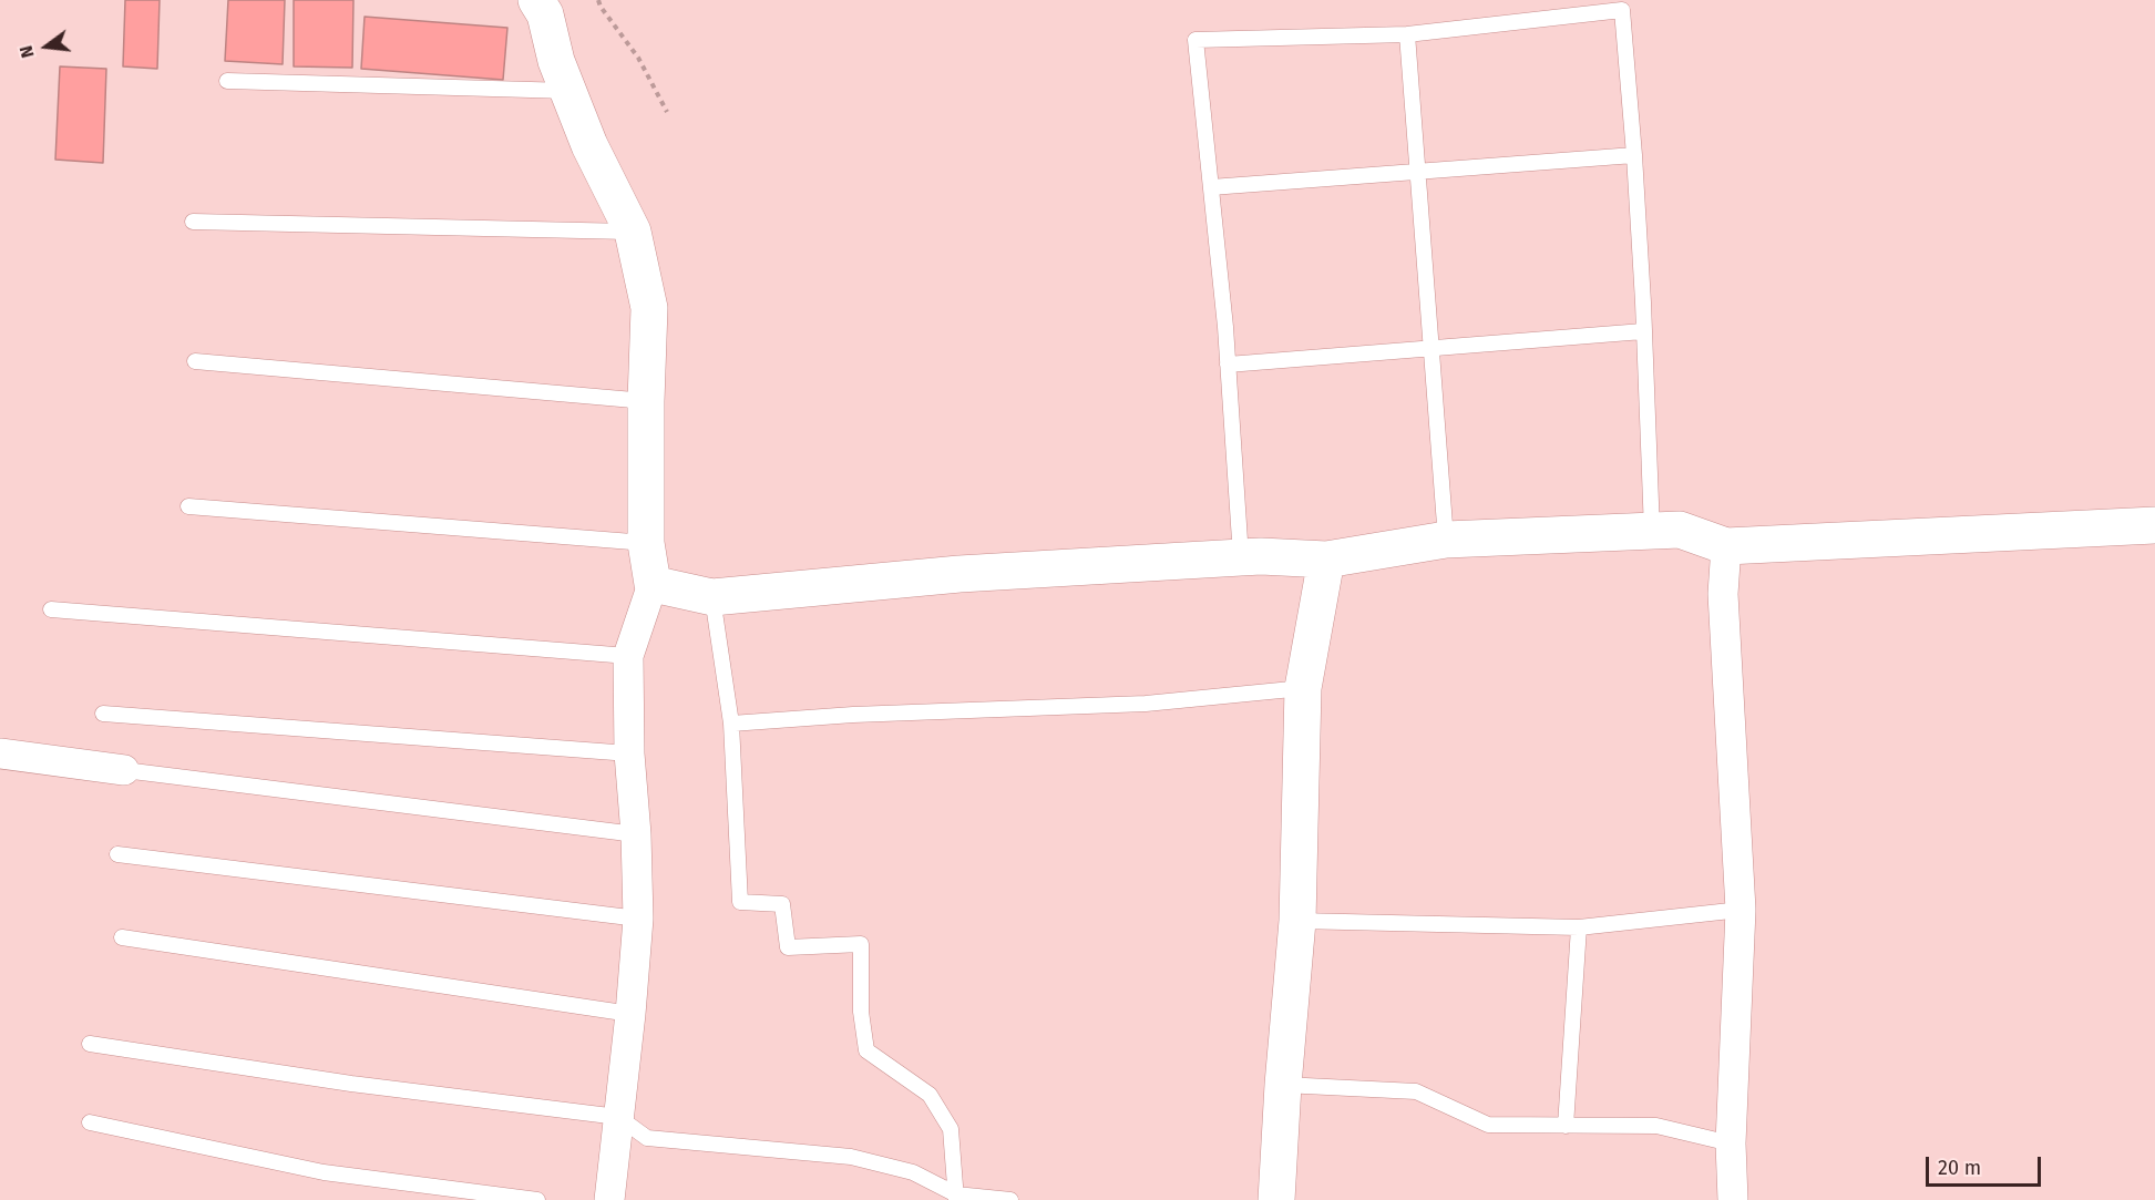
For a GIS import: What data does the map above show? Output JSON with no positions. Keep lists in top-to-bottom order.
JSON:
{
  "scale_bar": "20 m",
  "north": "left"
}
